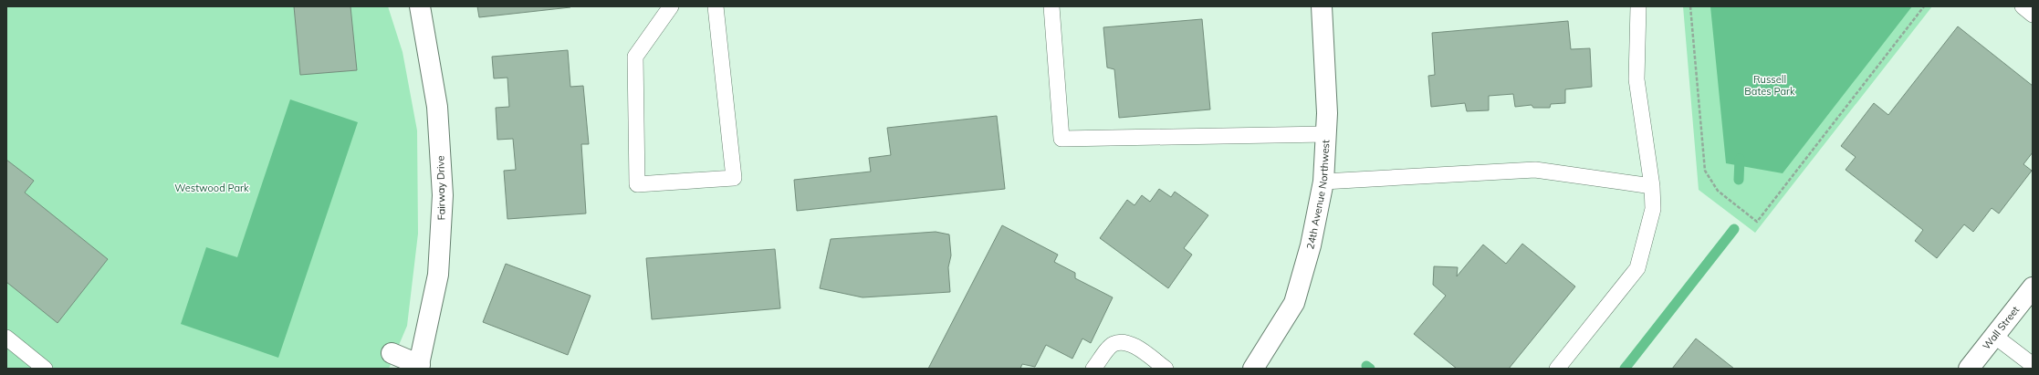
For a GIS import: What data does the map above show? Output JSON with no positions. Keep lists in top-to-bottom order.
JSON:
{
  "streets": {
    "street": ["Fairway Drive", "24th Avenue Northwest", "Wall Street"]
  },
  "parks": ["Russell Bates Park", "Westwood Park"]
}
